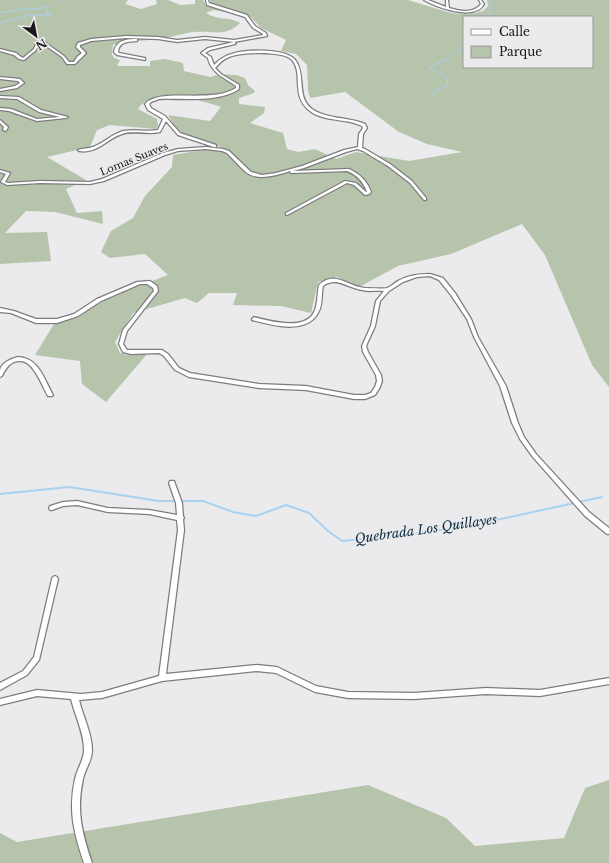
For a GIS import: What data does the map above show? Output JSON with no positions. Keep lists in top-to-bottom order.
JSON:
{
  "streets": {
    "street": ["Lomas Suaves"]
  },
  "water": ["Quebrada Los Quillayes"],
  "legend": ["Calle", "Parque"],
  "north": "bottom right"
}
